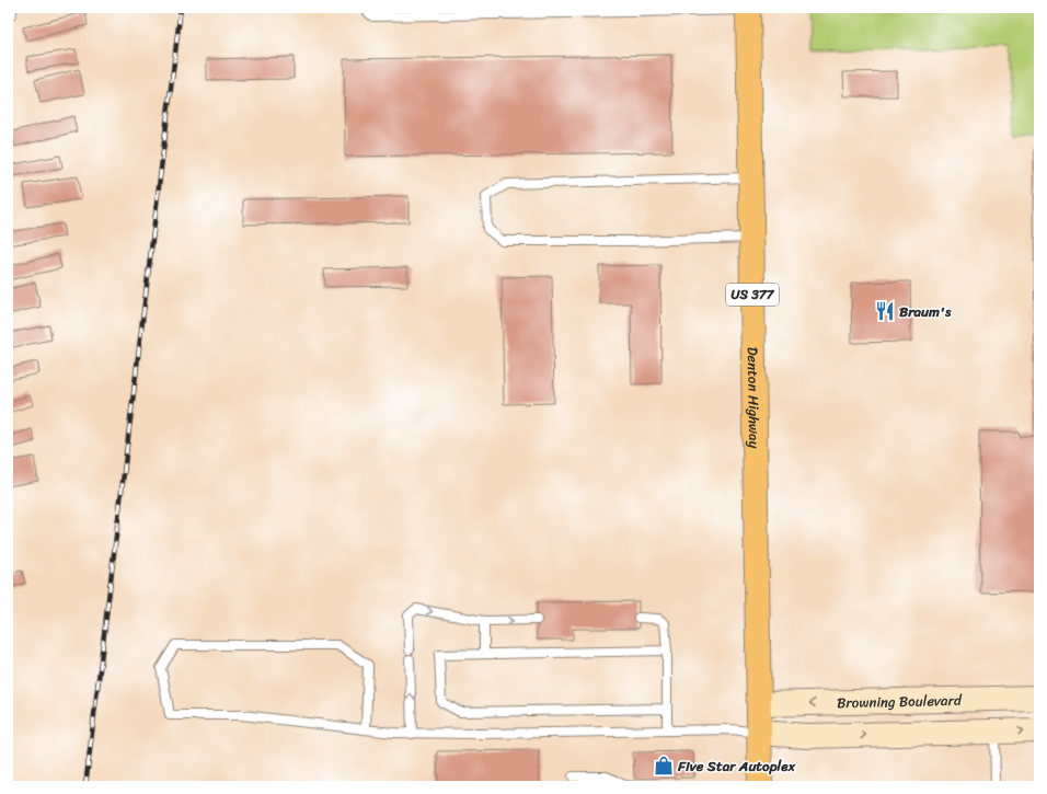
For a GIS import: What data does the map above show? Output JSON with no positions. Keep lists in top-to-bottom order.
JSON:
{
  "streets": {
    "main road": ["US 377", "Denton Highway"],
    "street": ["Browning Boulevard"]
  },
  "crossings": [
    ["Denton Highway", "Browning Boulevard"]
  ],
  "places": {
    "restaurant": ["Braum's"],
    "shop": ["Five Star Autoplex"]
  }
}
